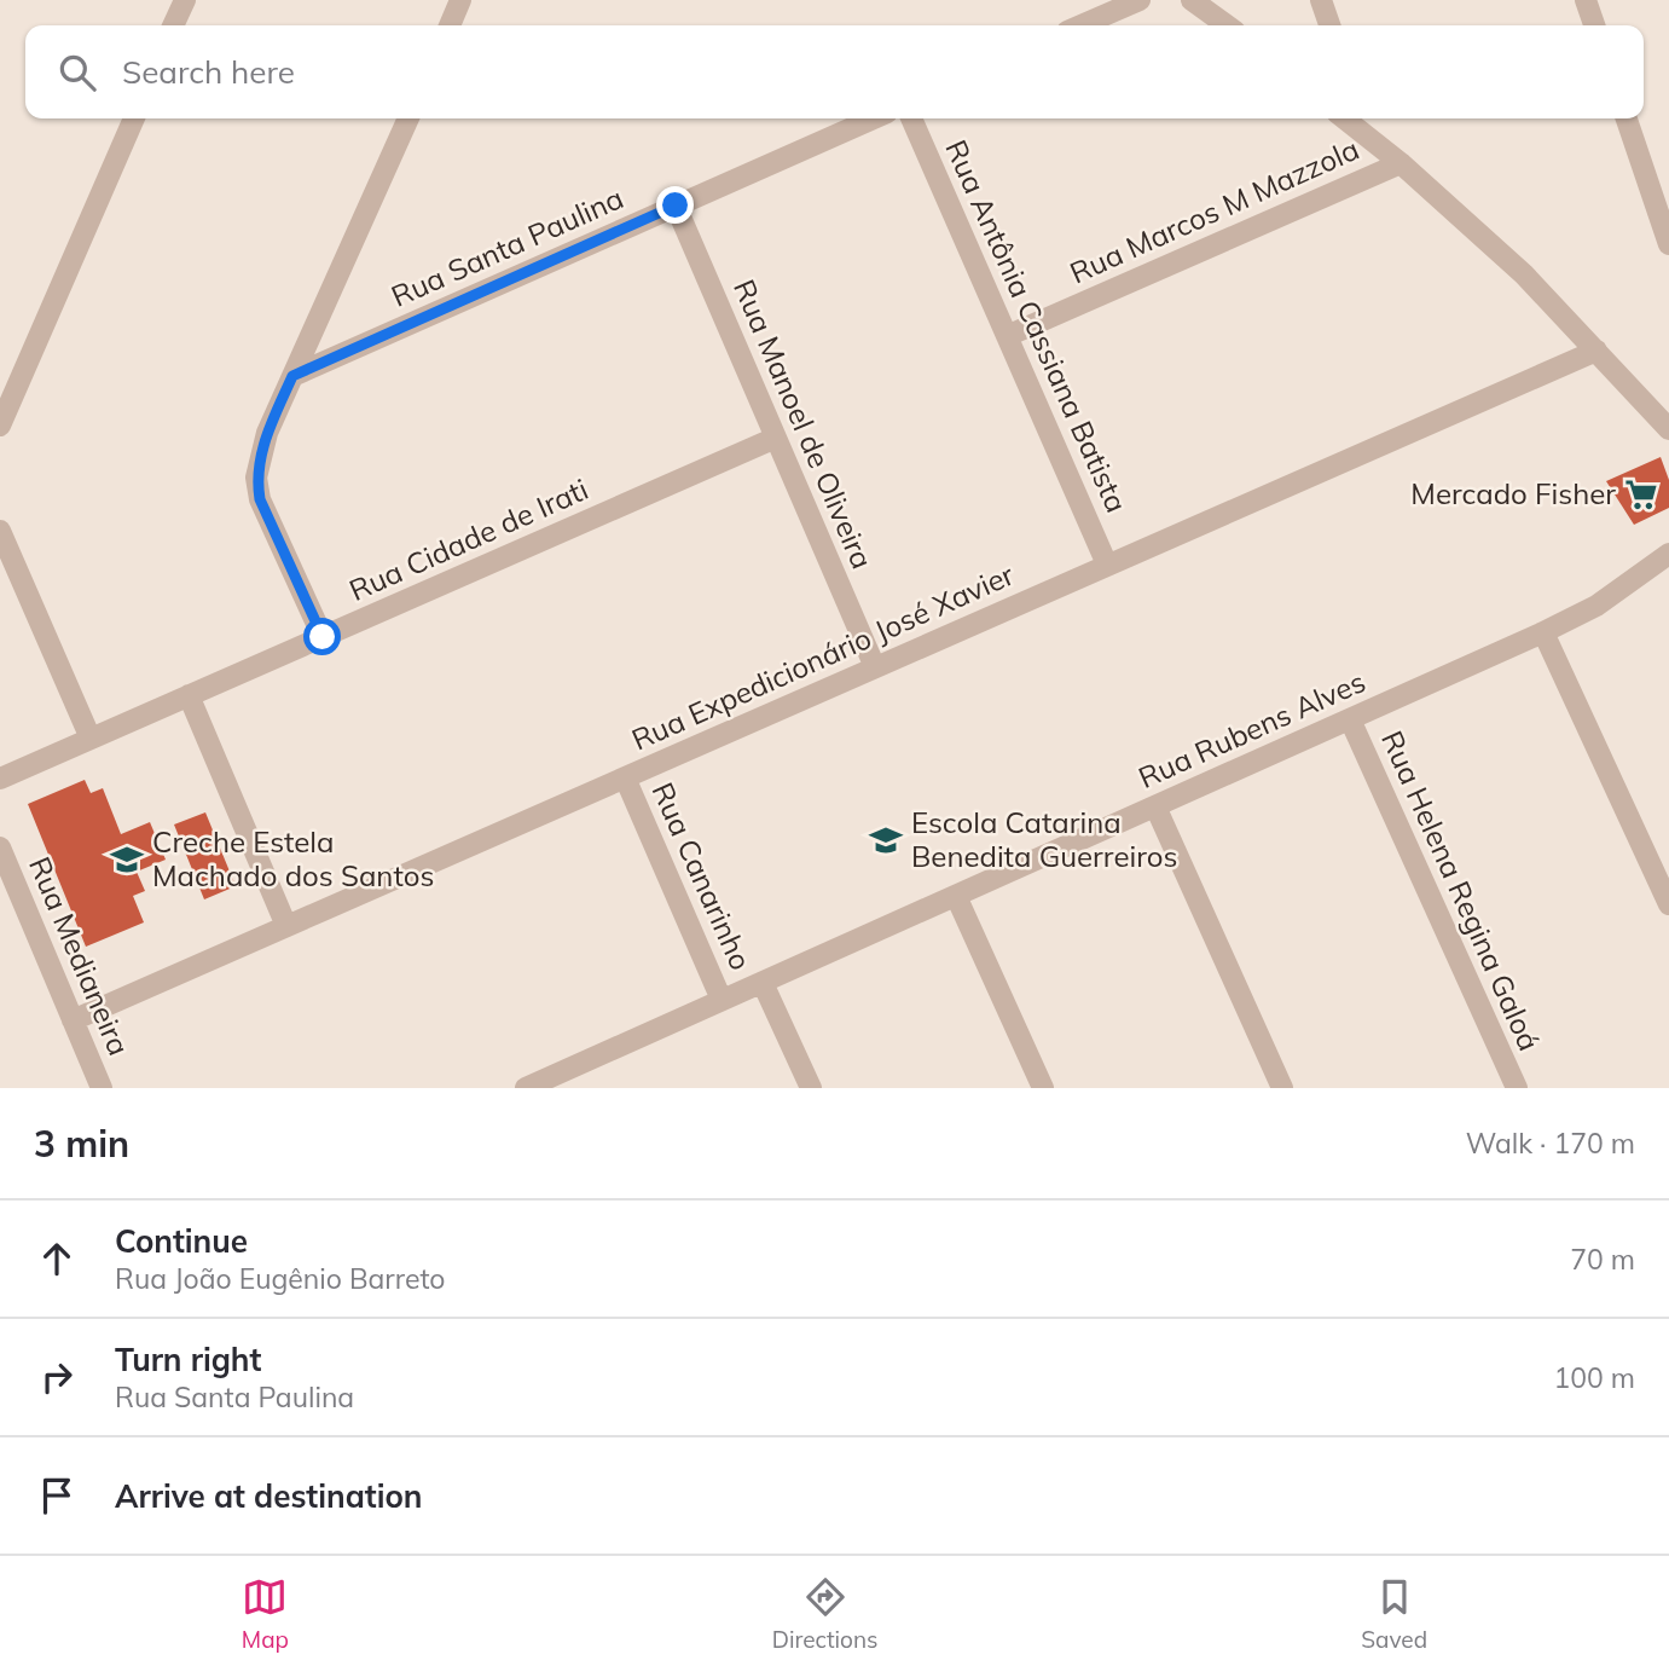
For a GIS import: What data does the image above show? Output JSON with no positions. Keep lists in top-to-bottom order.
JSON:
{
  "streets": {
    "street": [
      "Rua Marcos M Mazzola",
      "Rua Santa Paulina",
      "Rua Antônia Cassiana Batista",
      "Rua Manoel de Oliveira",
      "Rua Cidade de Irati",
      "Rua Expedicionário José Xavier",
      "Rua Rubens Alves",
      "Rua Canarinho",
      "Rua Helena Regina Galoá",
      "Rua Medianeira"
    ]
  },
  "crossings": [
    ["Rua Marcos M Mazzola", "Rua Antônia Cassiana Batista"],
    ["Rua Santa Paulina", "Rua Manoel de Oliveira"],
    ["Rua Antônia Cassiana Batista", "Rua Expedicionário José Xavier"],
    ["Rua Manoel de Oliveira", "Rua Cidade de Irati"],
    ["Rua Manoel de Oliveira", "Rua Expedicionário José Xavier"],
    ["Rua Expedicionário José Xavier", "Rua Canarinho"],
    ["Rua Expedicionário José Xavier", "Rua Medianeira"],
    ["Rua Rubens Alves", "Rua Canarinho"],
    ["Rua Rubens Alves", "Rua Helena Regina Galoá"]
  ],
  "places": {
    "supermarket": ["Mercado Fisher"],
    "school or university": ["Escola Catarina Benedita Guerreiros", "Creche Estela Machado dos Santos"]
  },
  "page": {
    "search": "Search here",
    "heading": ["3 min", "Walk · 170 m"],
    "list": [
      ["Continue", "Rua João Eugênio Barreto", "70 m"],
      ["Turn right", "Rua Santa Paulina", "100 m"],
      "Arrive at destination"
    ],
    "nav": ["Map", "Directions", "Saved"]
  }
}
